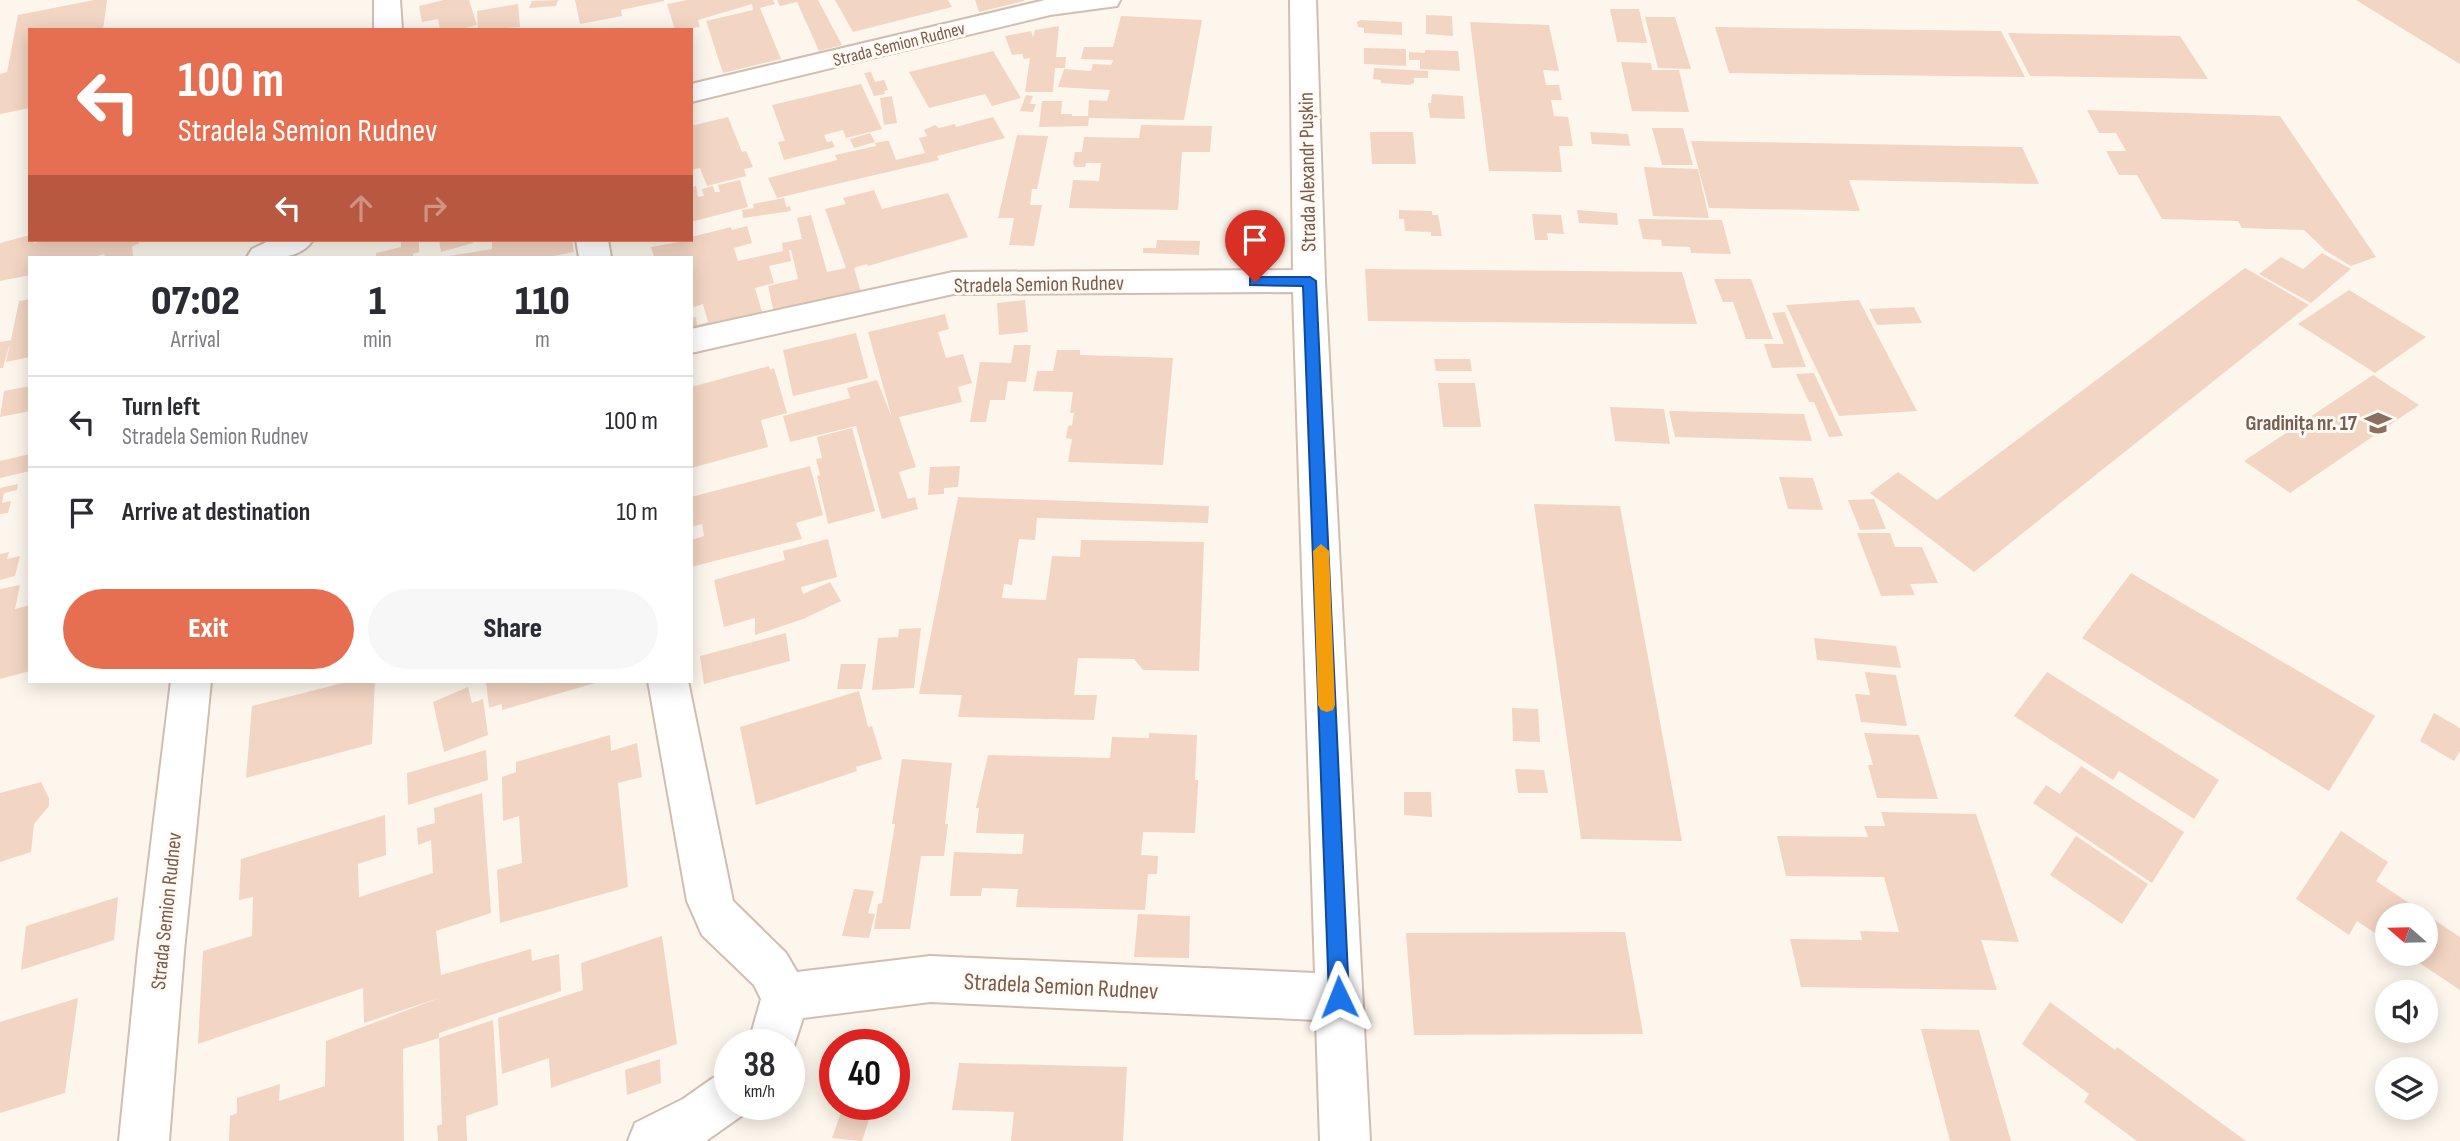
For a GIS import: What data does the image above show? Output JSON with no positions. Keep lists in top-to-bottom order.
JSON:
{
  "streets": {
    "street": ["Strada Semion Rudnev", "Strada Alexandr Pușkin", "Stradela Semion Rudnev"]
  },
  "crossings": [
    ["Strada Alexandr Pușkin", "Stradela Semion Rudnev"]
  ],
  "places": {
    "school or university": ["Gradinița nr. 17"]
  },
  "north": "left",
  "page": {
    "turn": ["100 m", "Stradela Semion Rudnev"],
    "eta": [
      "07:02",
      "Arrival",
      "1",
      "min",
      "110",
      "m"
    ],
    "list": [
      {
        "name": "Turn left",
        "note": "Stradela Semion Rudnev",
        "value": "100 m"
      },
      {
        "name": "Arrive at destination",
        "value": "10 m"
      }
    ],
    "buttons": ["Exit", "Share"],
    "speed": "38 km/h",
    "limit": "40"
  }
}
